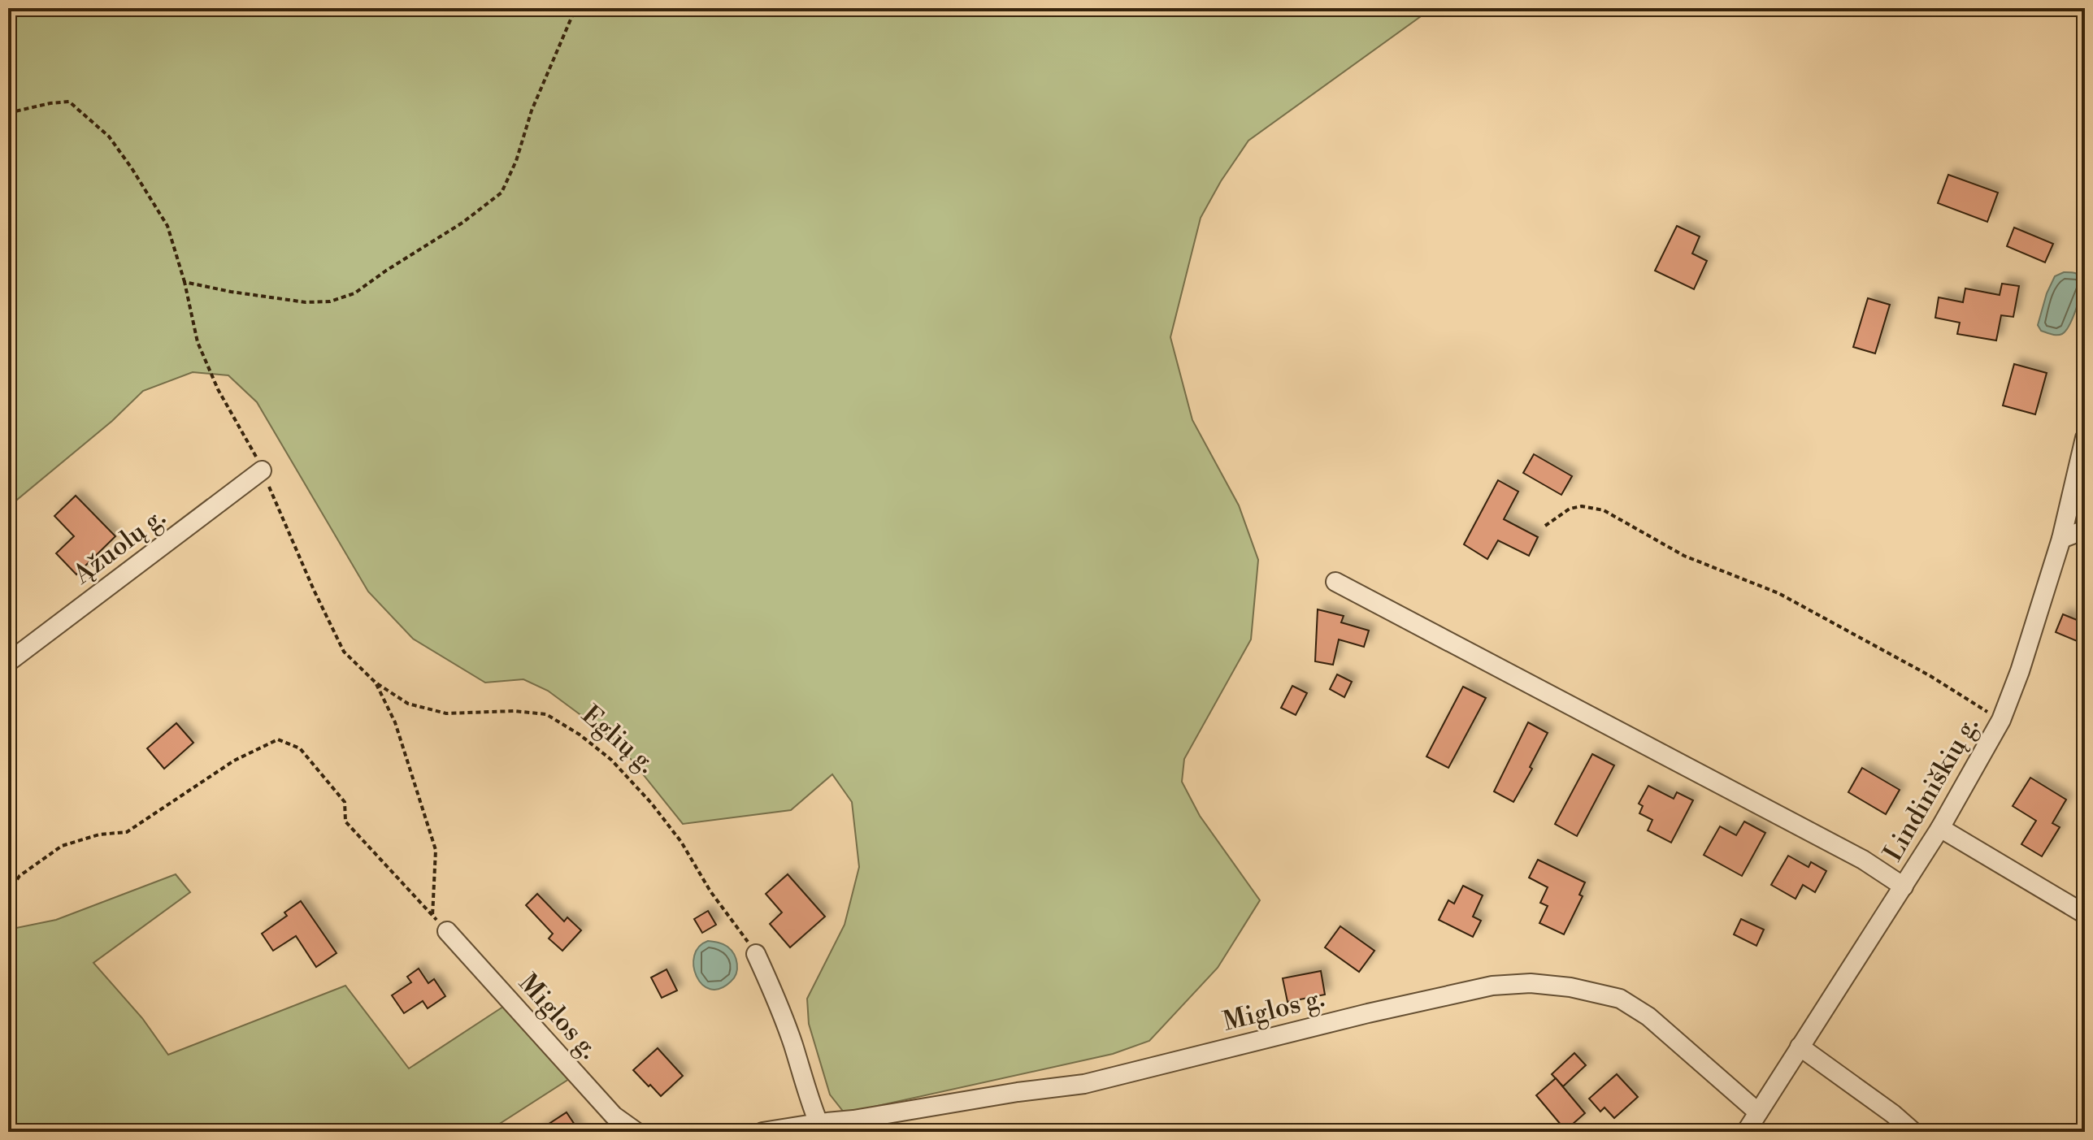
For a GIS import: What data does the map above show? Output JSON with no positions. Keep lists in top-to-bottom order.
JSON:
{
  "streets": {
    "street": ["Ąžuolų g.", "Lindiniškių g.", "Miglos g."],
    "path": ["Eglių g."]
  },
  "crossings": [
    ["Ąžuolų g.", "Eglių g."],
    ["Lindiniškių g.", "Miglos g."]
  ]
}
